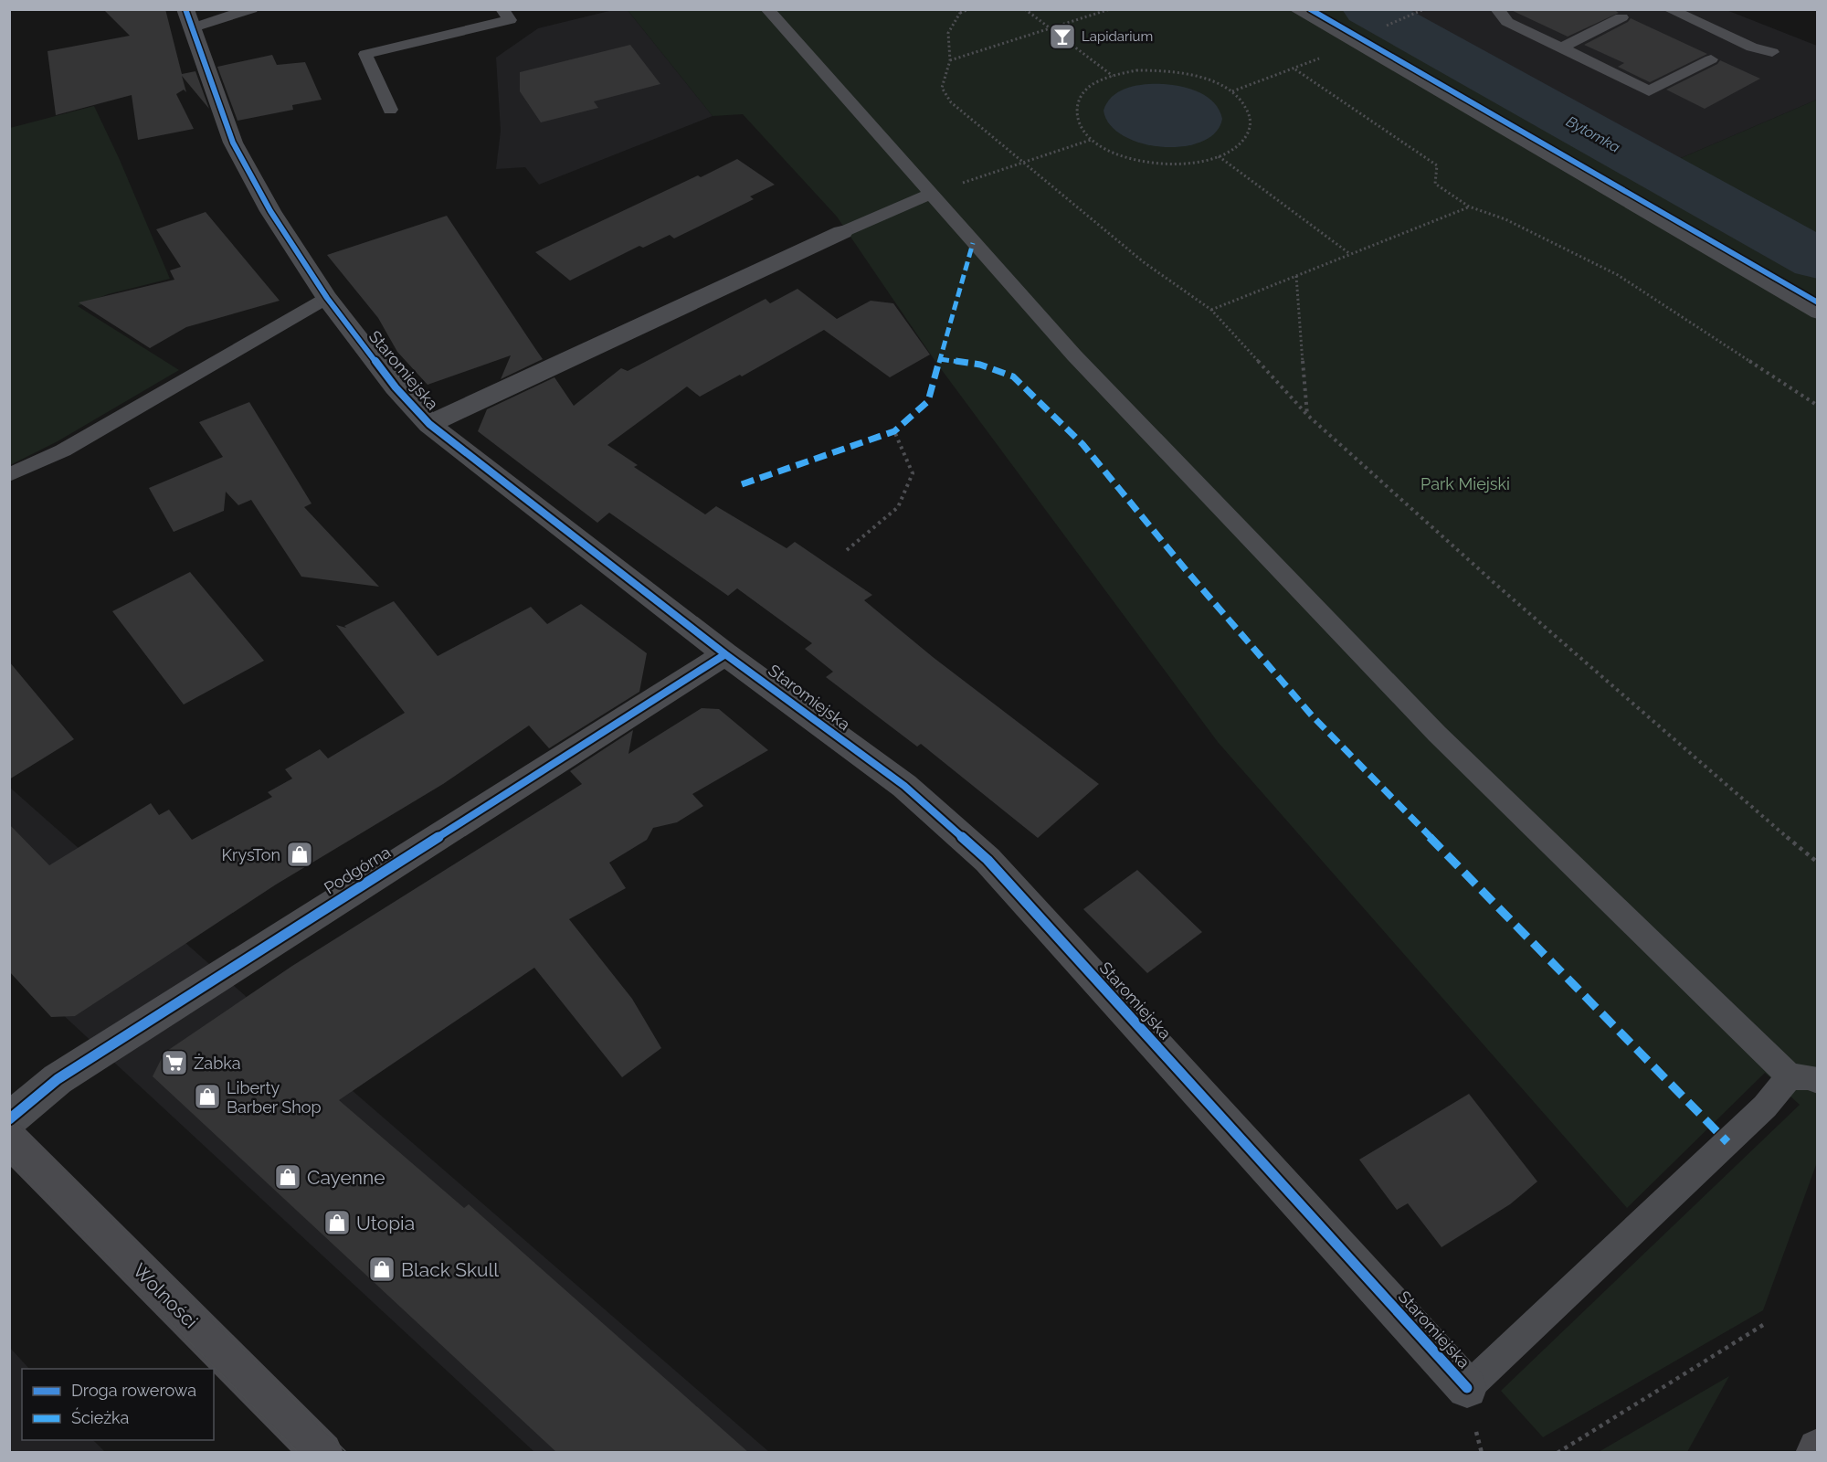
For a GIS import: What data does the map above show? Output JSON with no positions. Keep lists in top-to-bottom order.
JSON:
{
  "streets": {
    "main road": ["Wolności"],
    "street": ["Staromiejska", "Podgórna"]
  },
  "crossings": [
    ["Staromiejska", "Podgórna"]
  ],
  "water": ["Bytomka"],
  "parks": ["Park Miejski"],
  "places": {
    "bar": ["Lapidarium"],
    "shop": [
      "KrysTon",
      "Liberty Barber Shop",
      "Cayenne",
      "Utopia",
      "Black Skull"
    ],
    "supermarket": ["Żabka"]
  },
  "legend": ["Droga rowerowa", "Ścieżka"]
}
